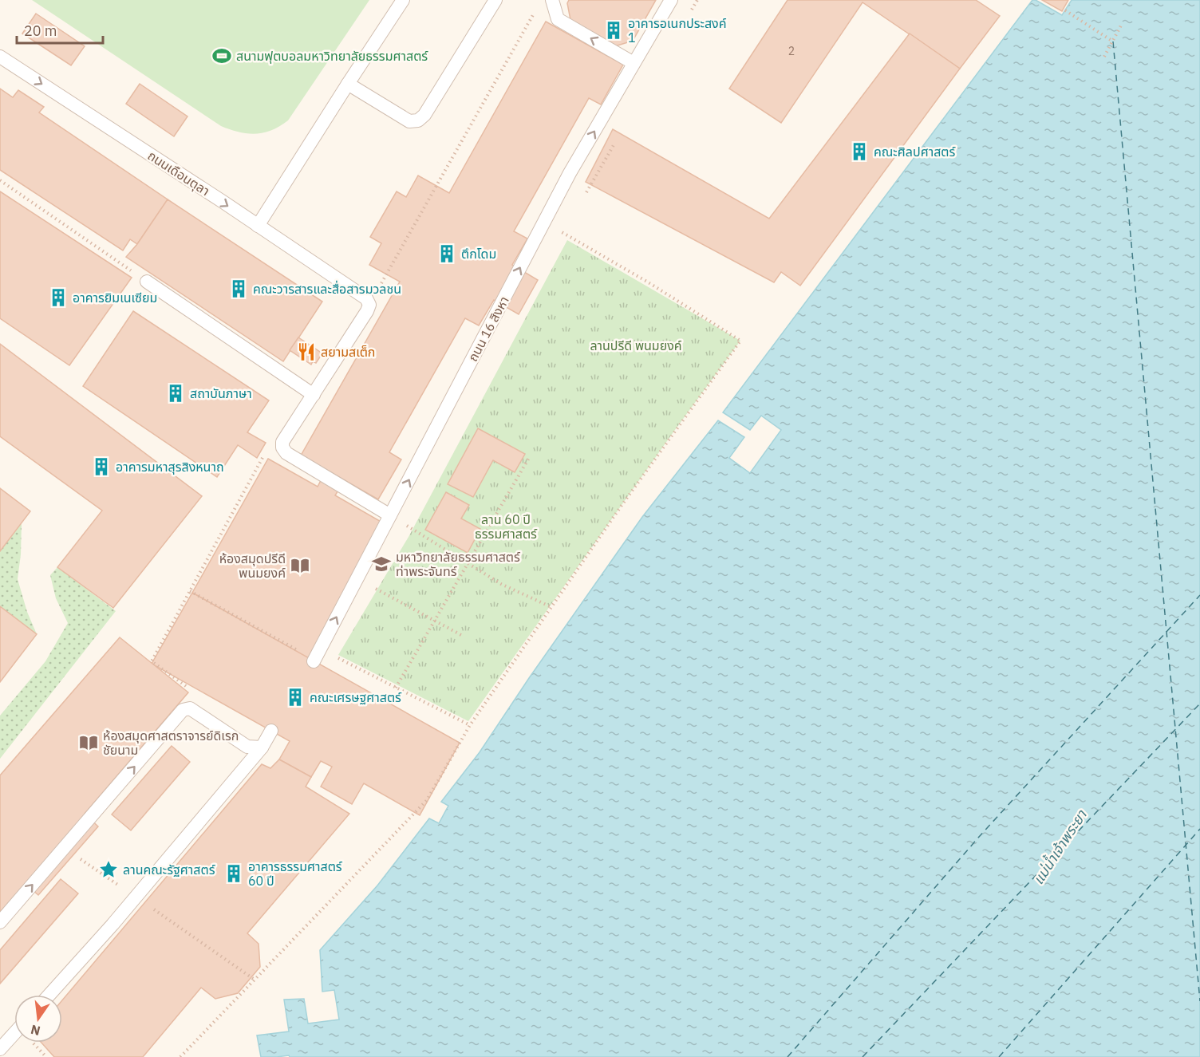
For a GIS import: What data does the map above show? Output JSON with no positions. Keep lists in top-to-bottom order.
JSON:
{
  "streets": {
    "lane": ["ถนนเดือนตุลา", "ถนน 16 สิงหา"]
  },
  "one_way": ["ถนนเดือนตุลา", "ถนน 16 สิงหา"],
  "water": ["แม่น้ำเจ้าพระยา"],
  "parks": ["ลานปรีดี พนมยงค์", "ลาน 60 ปี ธรรมศาสตร์"],
  "places": {
    "building": [
      "อาคารอเนกประสงค์ 1",
      "คณะศิลปศาสตร์",
      "ตึกโดม",
      "คณะวารสารและสื่อสารมวลชน",
      "อาคารยิมเนเซียม",
      "สถาบันภาษา",
      "อาคารมหาสุรสิงหนาถ",
      "คณะเศรษฐศาสตร์",
      "อาคารธรรมศาสตร์ 60 ปี"
    ],
    "sports": ["สนามฟุตบอลมหาวิทยาลัยธรรมศาสตร์"],
    "restaurant": ["สยามสเต็ก"],
    "school or university": ["มหาวิทยาลัยธรรมศาสตร์ ท่าพระจันทร์"],
    "library": ["ห้องสมุดปรีดี พนมยงค์", "ห้องสมุดศาสตราจารย์ดิเรก ชัยนาม"],
    "place": ["ลานคณะรัฐศาสตร์"]
  },
  "house_numbers": ["2"],
  "scale_bar": "20 m",
  "north": "bottom"
}
